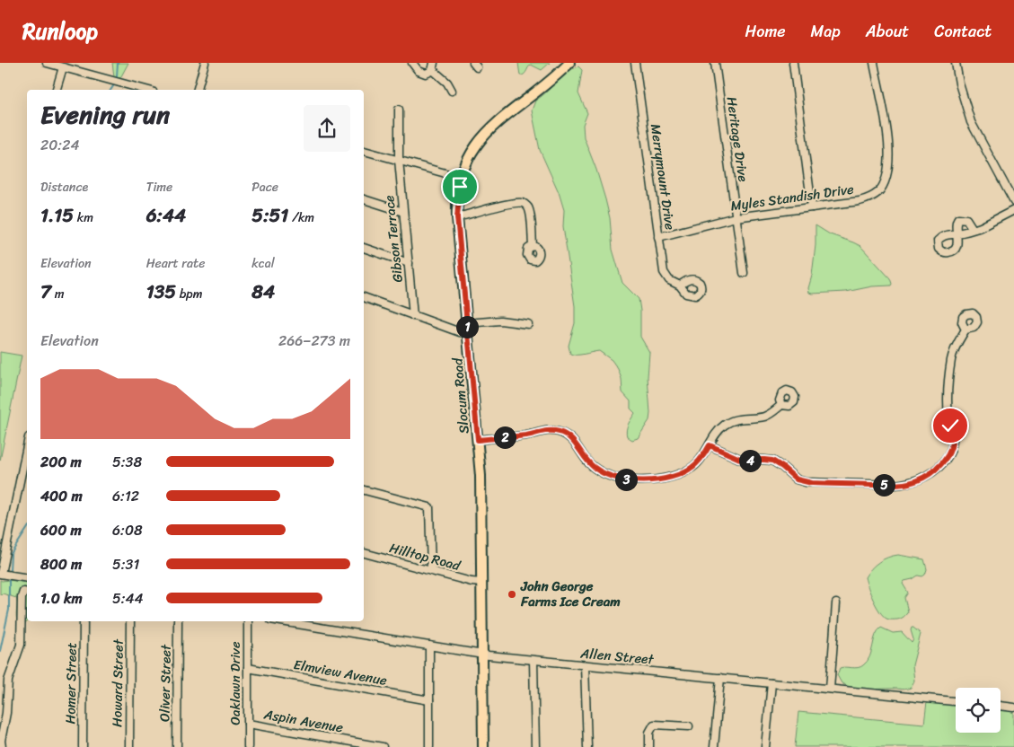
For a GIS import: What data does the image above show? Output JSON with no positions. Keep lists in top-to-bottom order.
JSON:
{
  "streets": {
    "main road": ["Slocum Road"],
    "street": [
      "Heritage Drive",
      "Merrymount Drive",
      "Myles Standish Drive",
      "Gibson Terrace",
      "Hilltop Road",
      "Allen Street",
      "Elmview Avenue",
      "Homer Street",
      "Howard Street",
      "Oliver Street",
      "Oaklawn Drive",
      "Aspin Avenue"
    ]
  },
  "crossings": [
    ["Heritage Drive", "Myles Standish Drive"],
    ["Merrymount Drive", "Myles Standish Drive"],
    ["Slocum Road", "Hilltop Road"],
    ["Slocum Road", "Allen Street"],
    ["Elmview Avenue", "Oaklawn Drive"],
    ["Oaklawn Drive", "Aspin Avenue"]
  ],
  "places": ["John George Farms Ice Cream"],
  "page": {
    "header": "Runloop",
    "nav": [
      "Home",
      "Map",
      "About",
      "Contact"
    ],
    "heading": ["Evening run", "20:24"],
    "stats": [
      ["Distance", "1.15 km"],
      ["Time", "6:44"],
      ["Pace", "5:51 /km"],
      ["Elevation", "7 m"],
      ["Heart rate", "135 bpm"],
      ["kcal", "84"]
    ],
    "pins": [
      "1",
      "2",
      "4",
      "3",
      "5"
    ],
    "chart": ["Elevation", "266–273 m"],
    "list": [
      {
        "name": "200 m",
        "note": "5:38"
      },
      {
        "name": "400 m",
        "note": "6:12"
      },
      {
        "name": "600 m",
        "note": "6:08"
      },
      {
        "name": "800 m",
        "note": "5:31"
      },
      {
        "name": "1.0 km",
        "note": "5:44"
      }
    ]
  }
}
